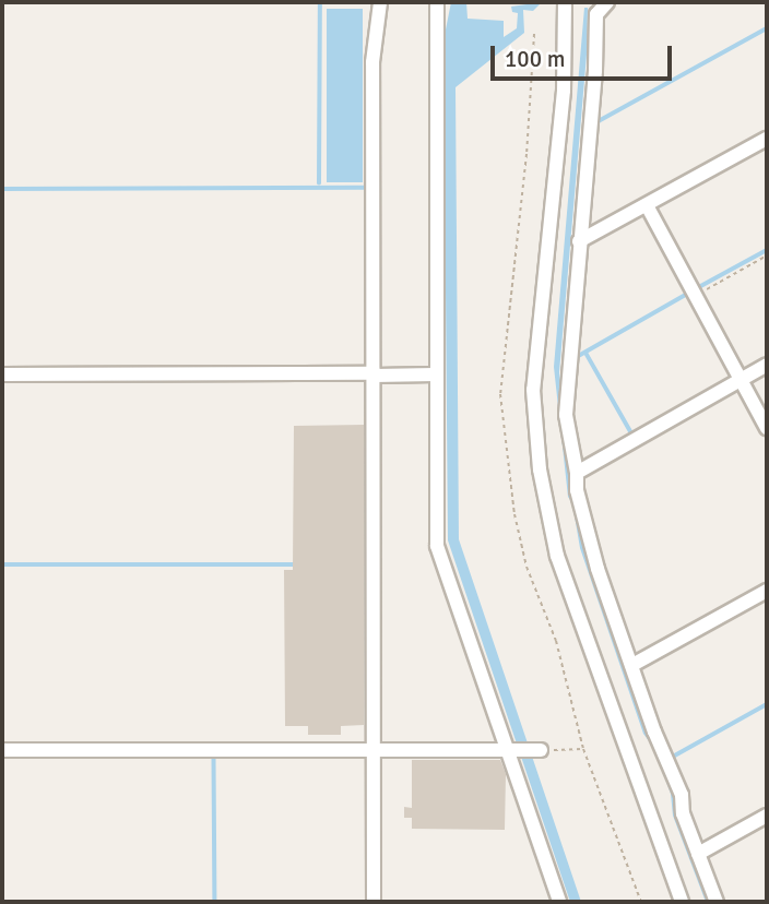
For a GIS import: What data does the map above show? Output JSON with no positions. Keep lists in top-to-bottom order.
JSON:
{
  "scale_bar": "100 m"
}
